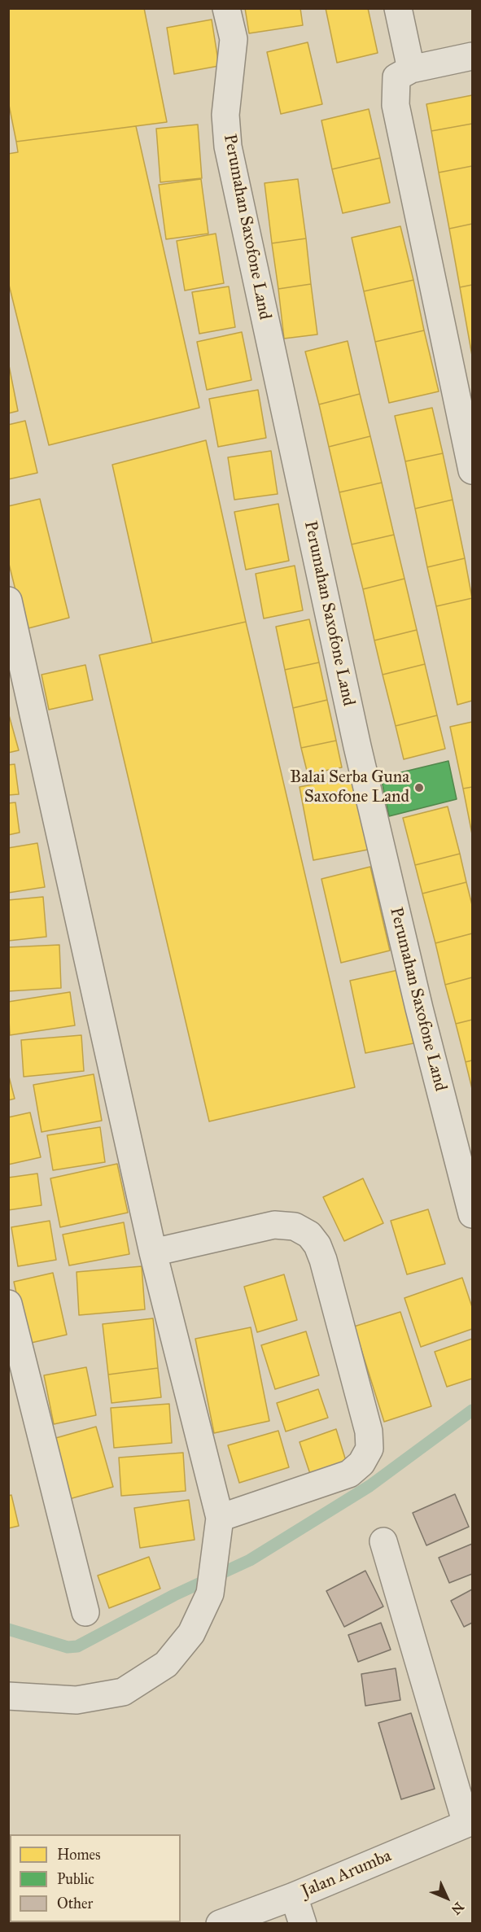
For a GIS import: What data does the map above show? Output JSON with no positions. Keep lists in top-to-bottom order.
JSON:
{
  "streets": {
    "street": ["Perumahan Saxofone Land", "Jalan Arumba"]
  },
  "places": ["Balai Serba Guna Saxofone Land"],
  "legend": ["Homes", "Public", "Other"],
  "north": "bottom right"
}
